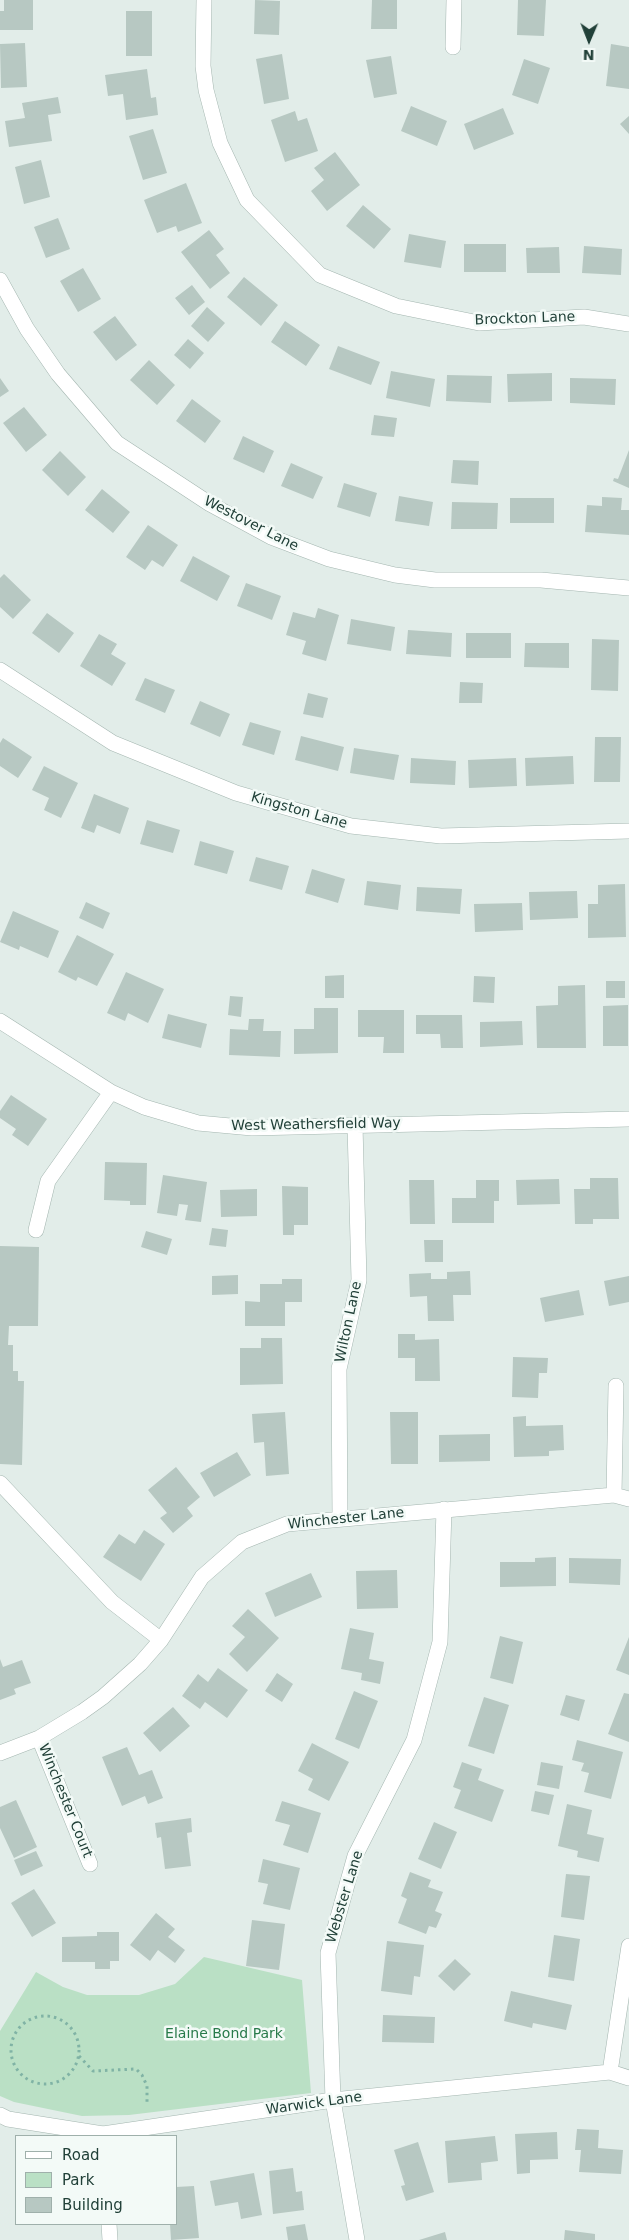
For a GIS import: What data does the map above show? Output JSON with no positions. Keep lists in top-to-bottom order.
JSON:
{
  "streets": {
    "street": [
      "Brockton Lane",
      "Westover Lane",
      "Kingston Lane",
      "West Weathersfield Way",
      "Wilton Lane",
      "Winchester Lane",
      "Winchester Court",
      "Webster Lane",
      "Warwick Lane"
    ]
  },
  "crossings": [
    ["West Weathersfield Way", "Wilton Lane"],
    ["Wilton Lane", "Winchester Lane"],
    ["Winchester Lane", "Winchester Court"],
    ["Winchester Lane", "Webster Lane"],
    ["Webster Lane", "Warwick Lane"]
  ],
  "parks": ["Elaine Bond Park"],
  "legend": ["Road", "Park", "Building"],
  "north": "bottom"
}
